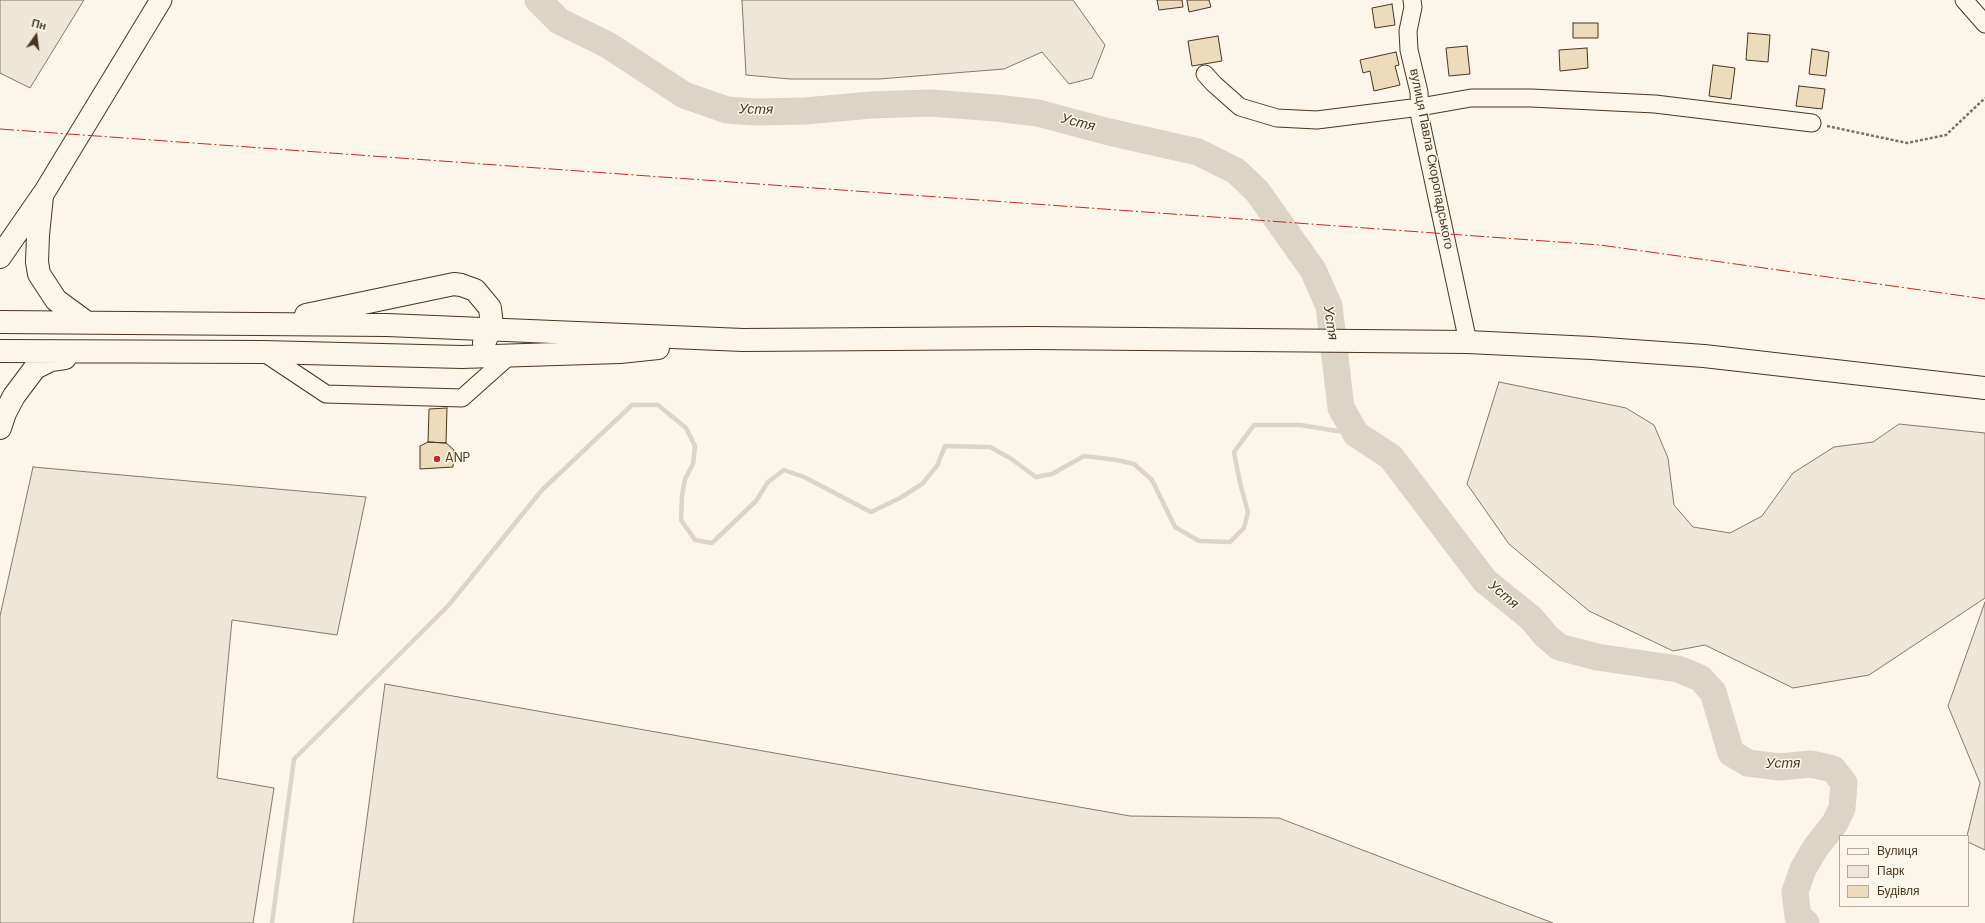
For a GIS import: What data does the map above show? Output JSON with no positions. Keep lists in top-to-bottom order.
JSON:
{
  "streets": {
    "street": ["вулиця Павла Скоропадського"]
  },
  "water": ["Устя"],
  "places": ["ANP"],
  "legend": ["Вулиця", "Парк", "Будівля"],
  "north": "top"
}
